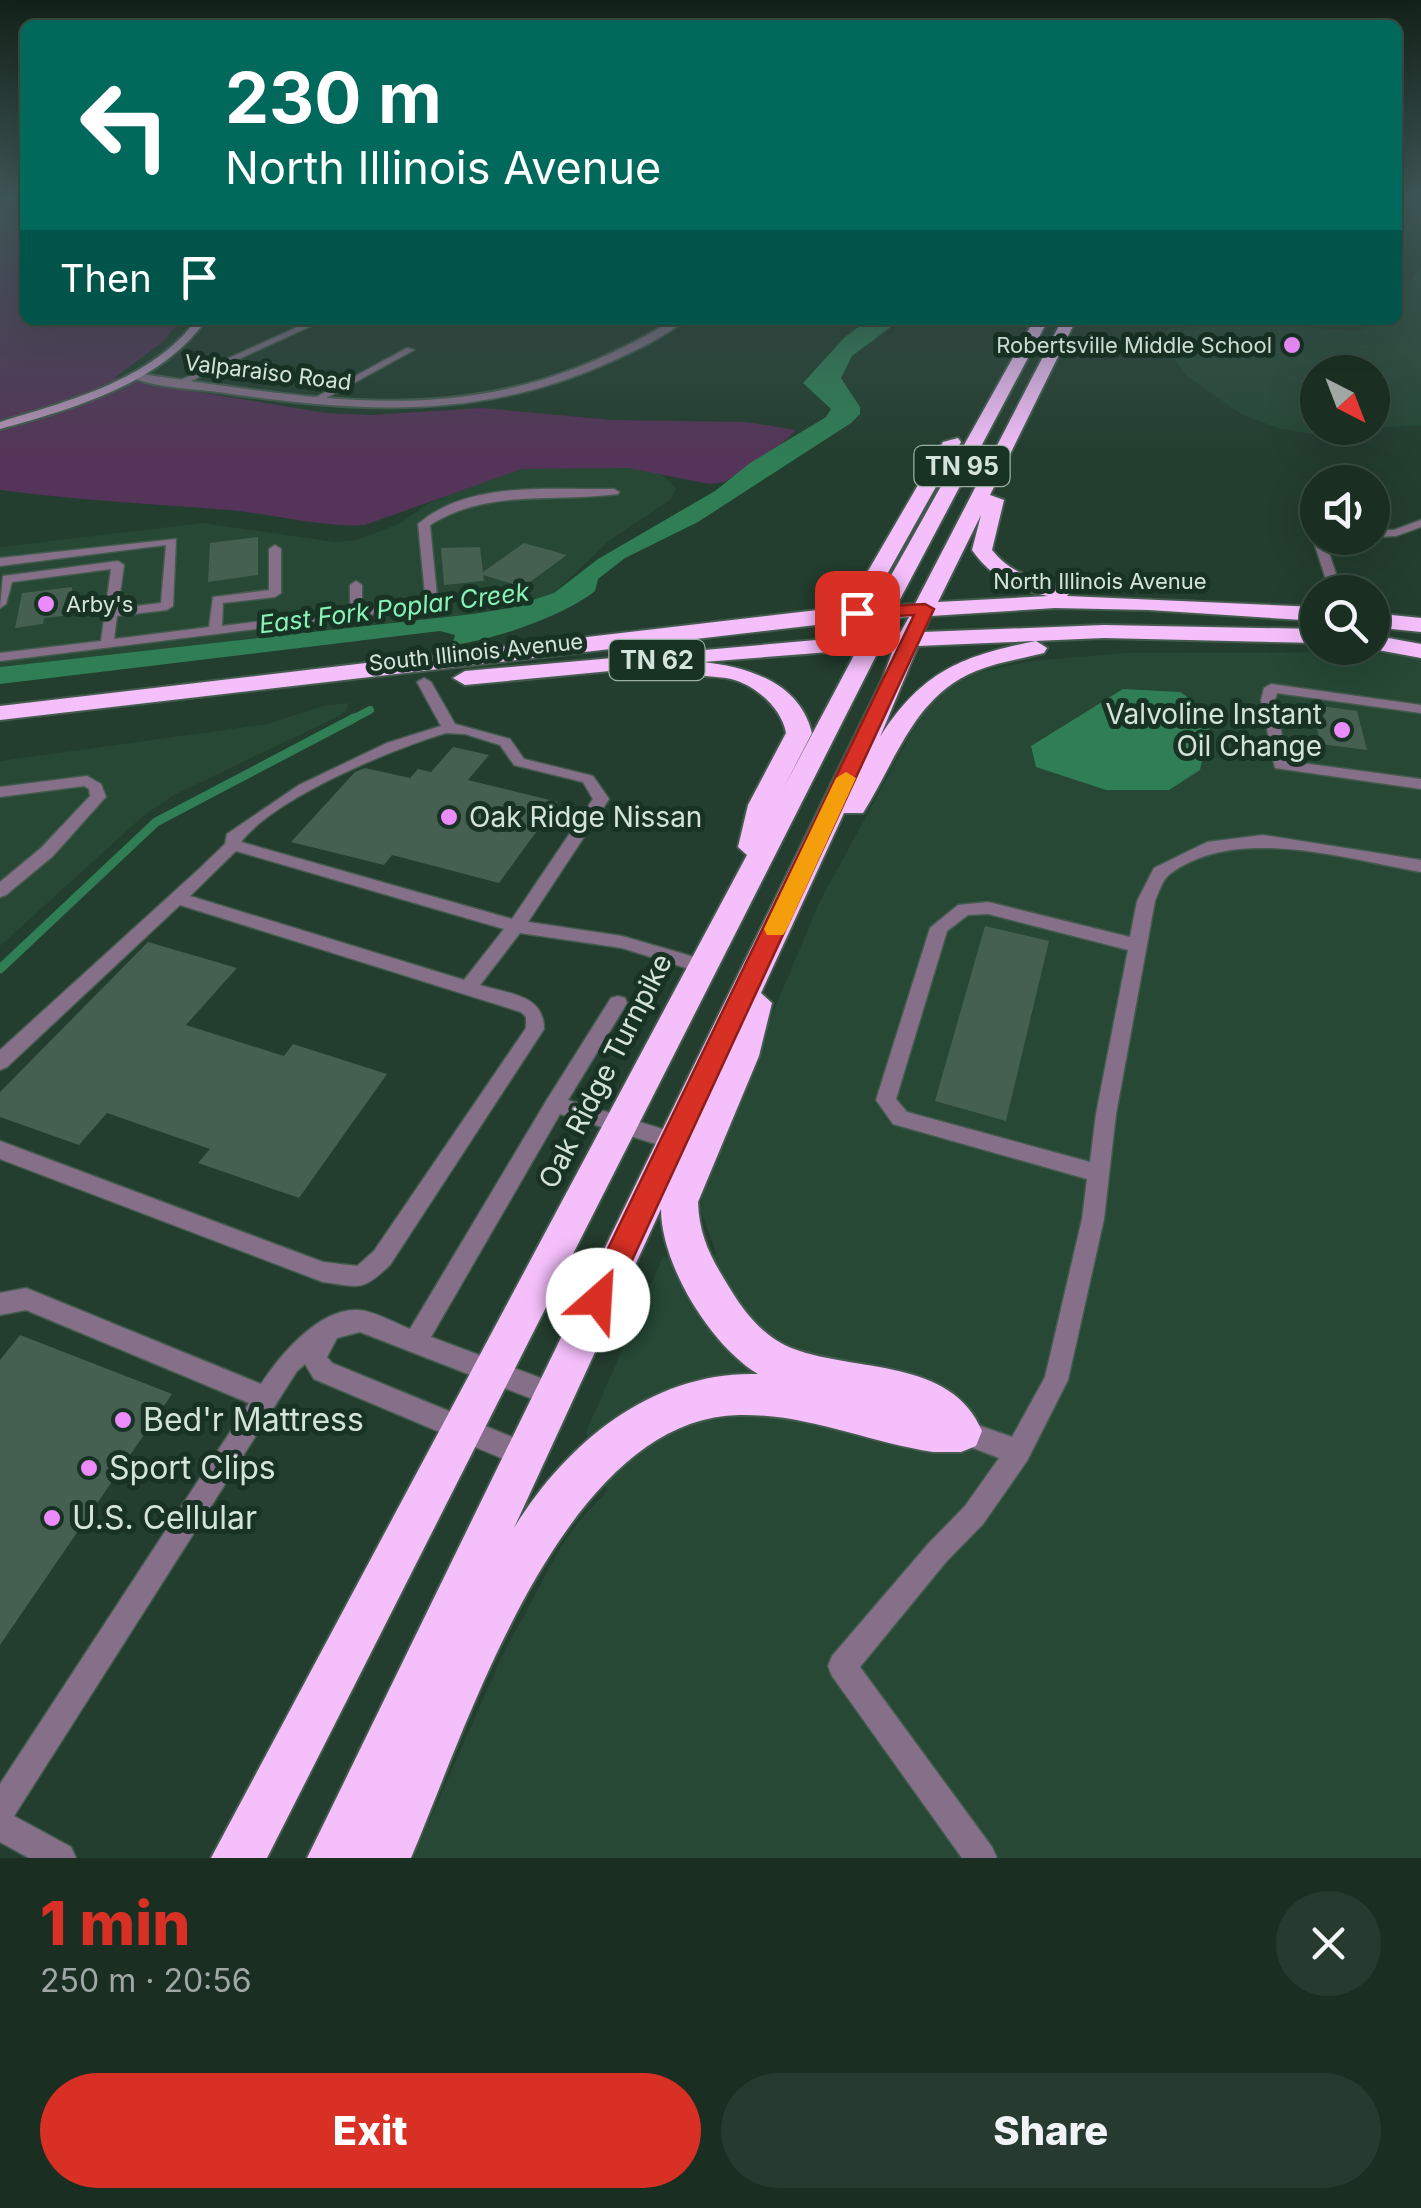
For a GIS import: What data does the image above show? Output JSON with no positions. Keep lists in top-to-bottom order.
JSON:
{
  "streets": {
    "highway": [
      "TN 95",
      "North Illinois Avenue",
      "South Illinois Avenue",
      "TN 62",
      "Oak Ridge Turnpike"
    ],
    "street": ["Valparaiso Road"]
  },
  "crossings": [
    ["TN 95", "North Illinois Avenue"],
    ["TN 95", "South Illinois Avenue"],
    ["North Illinois Avenue", "South Illinois Avenue"],
    ["North Illinois Avenue", "Oak Ridge Turnpike"],
    ["South Illinois Avenue", "Oak Ridge Turnpike"]
  ],
  "water": ["East Fork Poplar Creek"],
  "places": [
    "Robertsville Middle School",
    "Arby's",
    "Valvoline Instant Oil Change",
    "Oak Ridge Nissan",
    "Bed'r Mattress",
    "Sport Clips",
    "U.S. Cellular"
  ],
  "north": "bottom right",
  "page": {
    "turn": ["230 m", "North Illinois Avenue"],
    "then": "Then",
    "heading": ["1 min", "250 m · 20:56"],
    "buttons": ["Exit", "Share"]
  }
}
